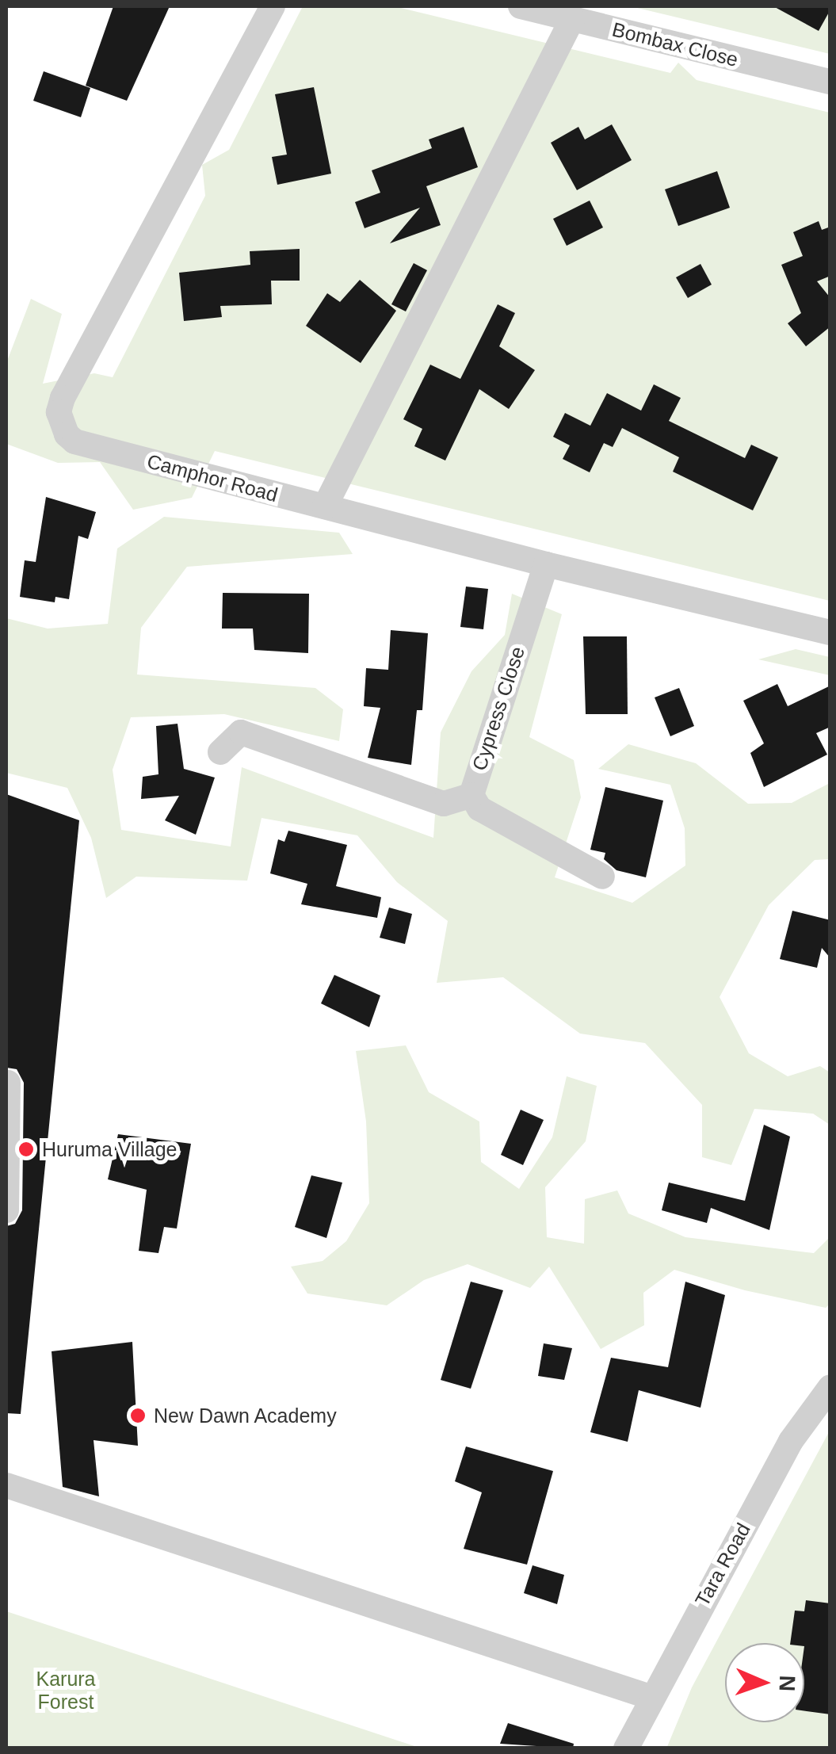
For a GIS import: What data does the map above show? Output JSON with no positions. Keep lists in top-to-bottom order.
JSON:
{
  "streets": {
    "street": [
      "Bombax Close",
      "Camphor Road",
      "Cypress Close",
      "Tara Road"
    ]
  },
  "crossings": [
    ["Camphor Road", "Cypress Close"]
  ],
  "parks": ["Karura Forest"],
  "places": ["Huruma Village", "New Dawn Academy"],
  "north": "right"
}
